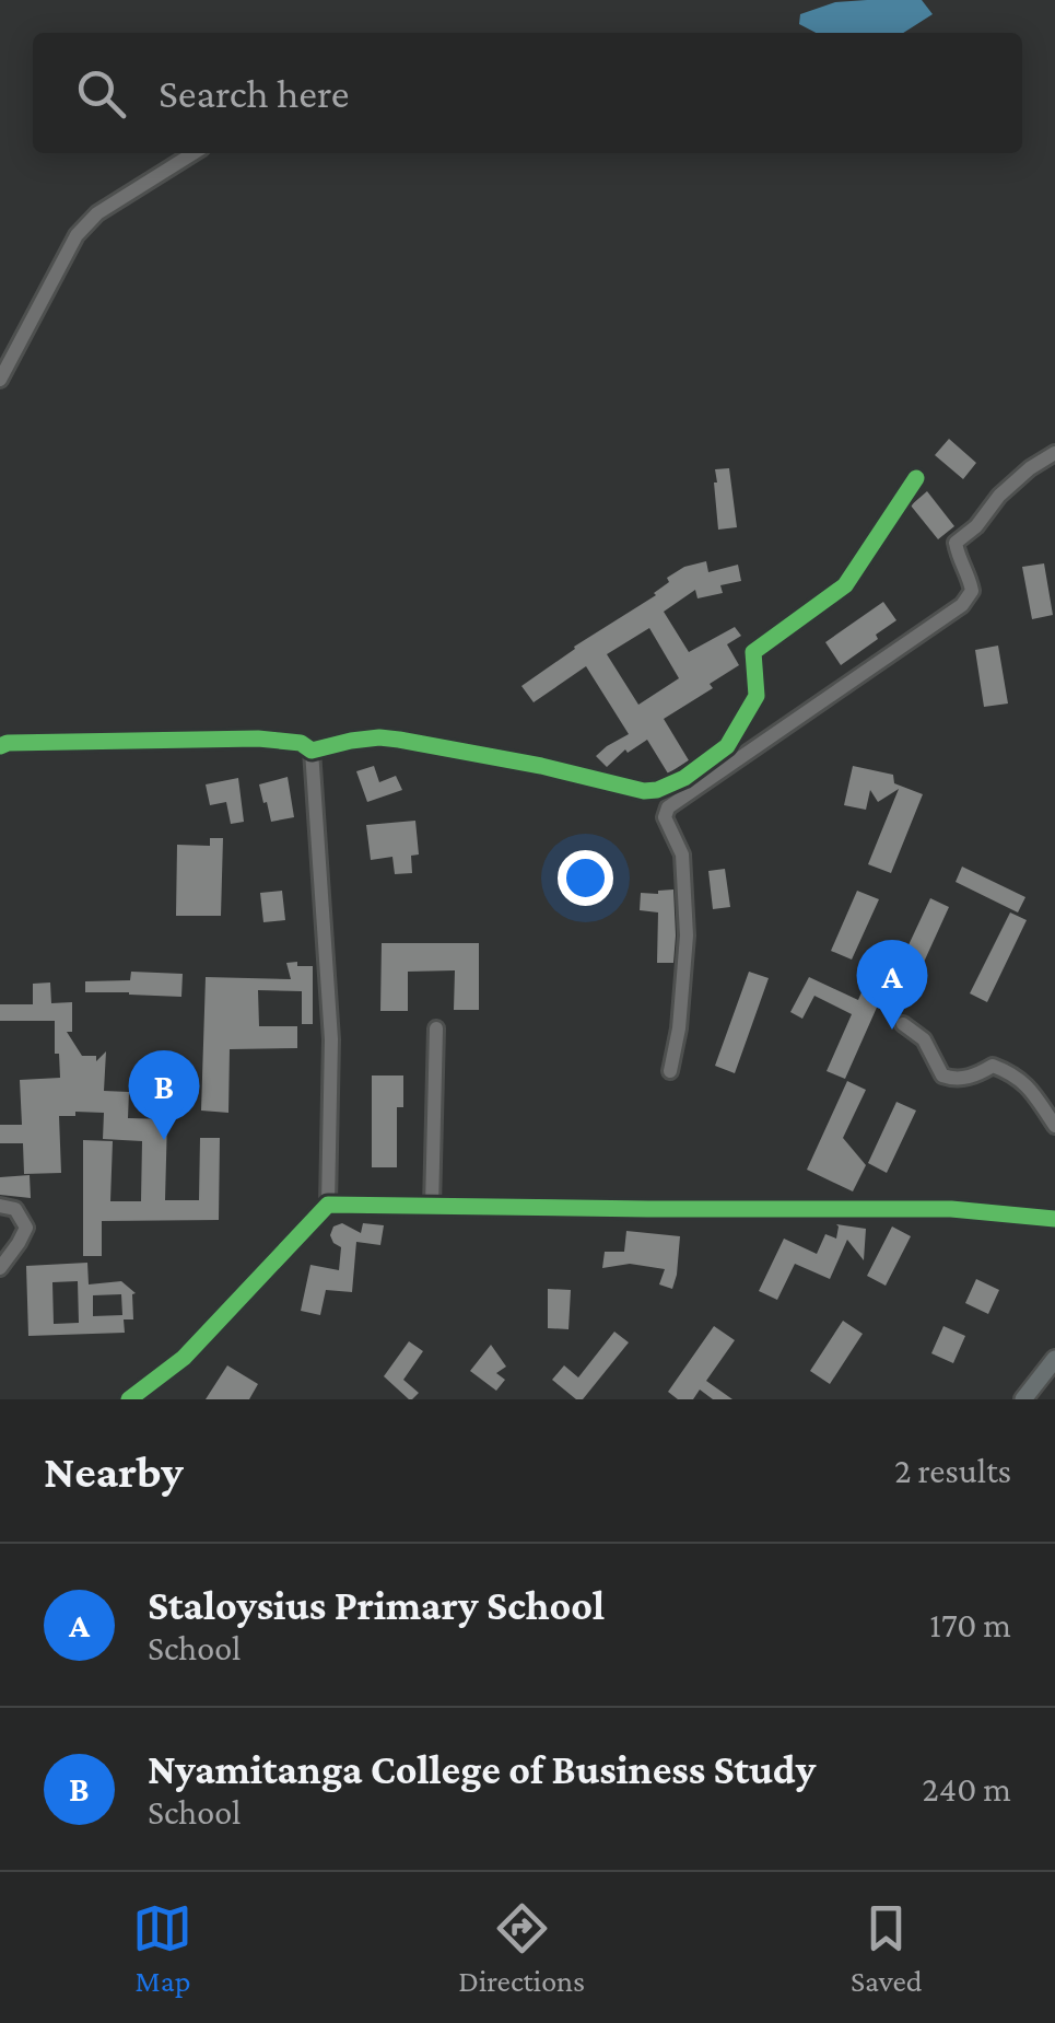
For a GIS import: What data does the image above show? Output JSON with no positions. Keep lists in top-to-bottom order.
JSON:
{
  "page": {
    "search": "Search here",
    "pins": ["A", "B"],
    "heading": ["Nearby", "2 results"],
    "list": [
      {
        "mark": "A",
        "name": "Staloysius Primary School",
        "note": "School",
        "value": "170 m"
      },
      {
        "mark": "B",
        "name": "Nyamitanga College of Business Study",
        "note": "School",
        "value": "240 m"
      }
    ],
    "nav": ["Map", "Directions", "Saved"]
  }
}
